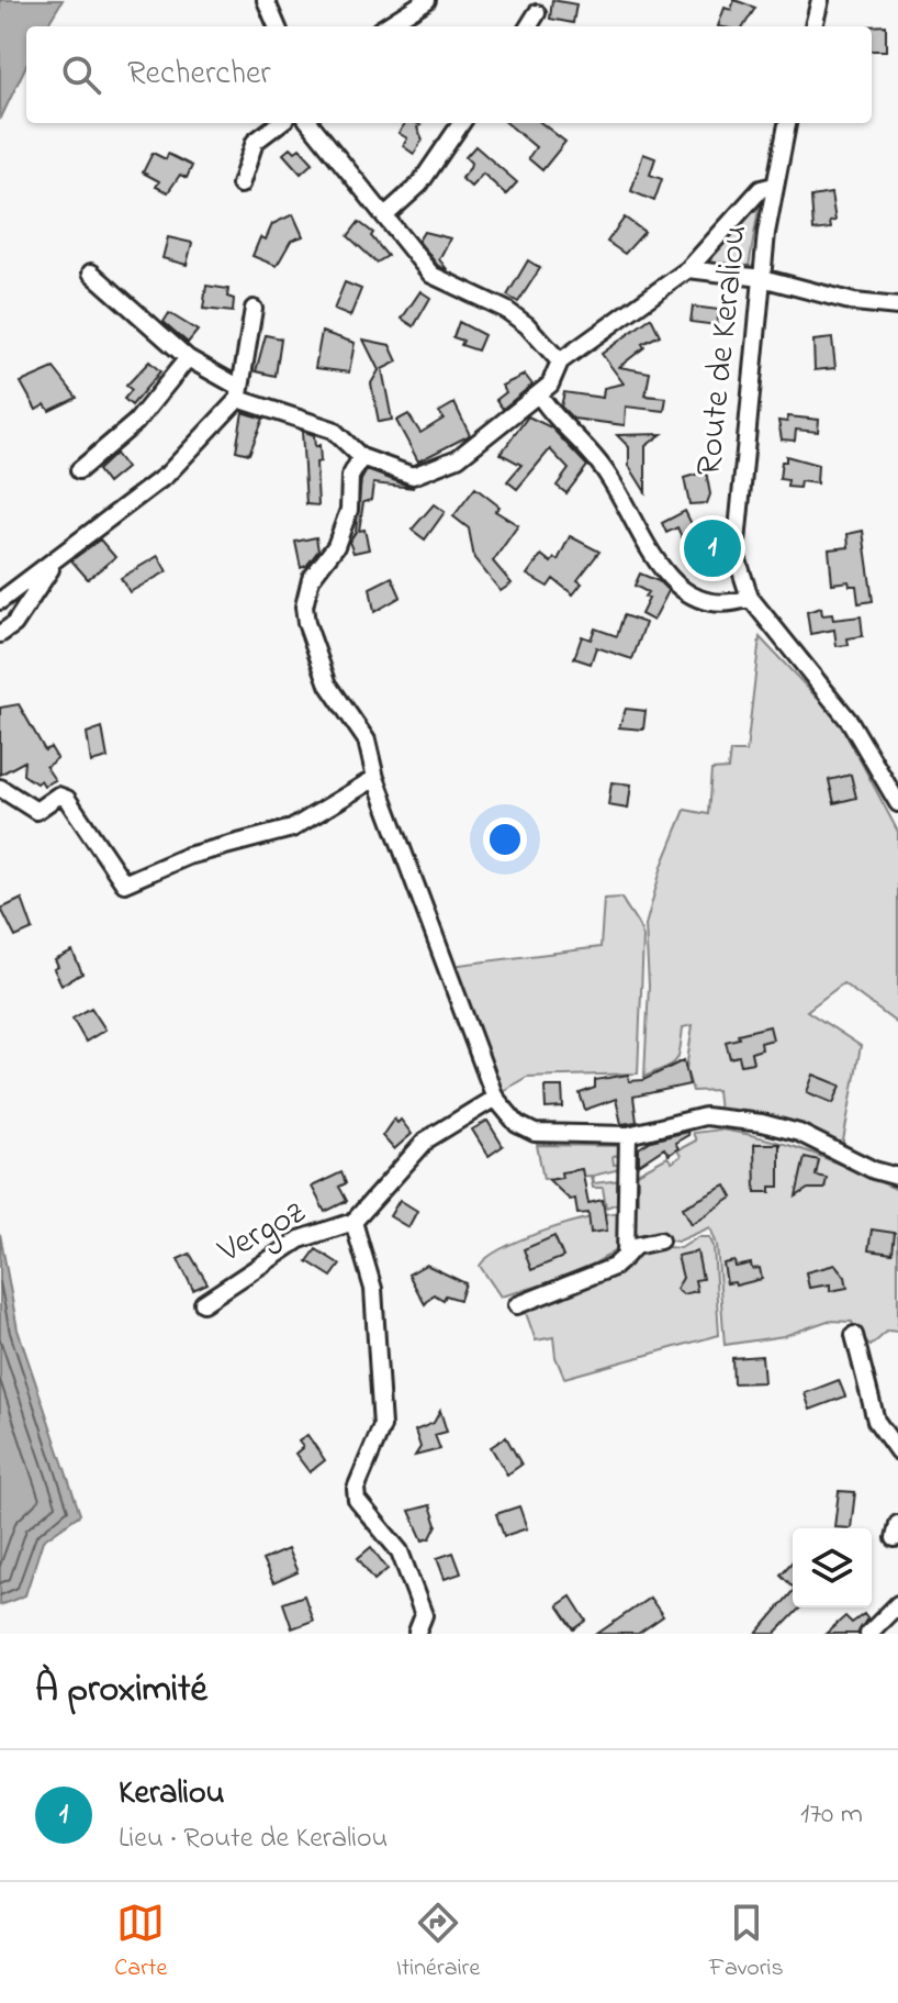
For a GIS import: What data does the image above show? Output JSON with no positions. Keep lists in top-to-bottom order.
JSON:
{
  "streets": {
    "street": ["Route de Keraliou", "Vergoz"]
  },
  "page": {
    "search": "Rechercher",
    "pins": "1",
    "heading": "À proximité",
    "list": [
      {
        "mark": "1",
        "name": "Keraliou",
        "note": "Lieu · Route de Keraliou",
        "value": "170 m"
      }
    ],
    "nav": ["Carte", "Itinéraire", "Favoris"]
  }
}
